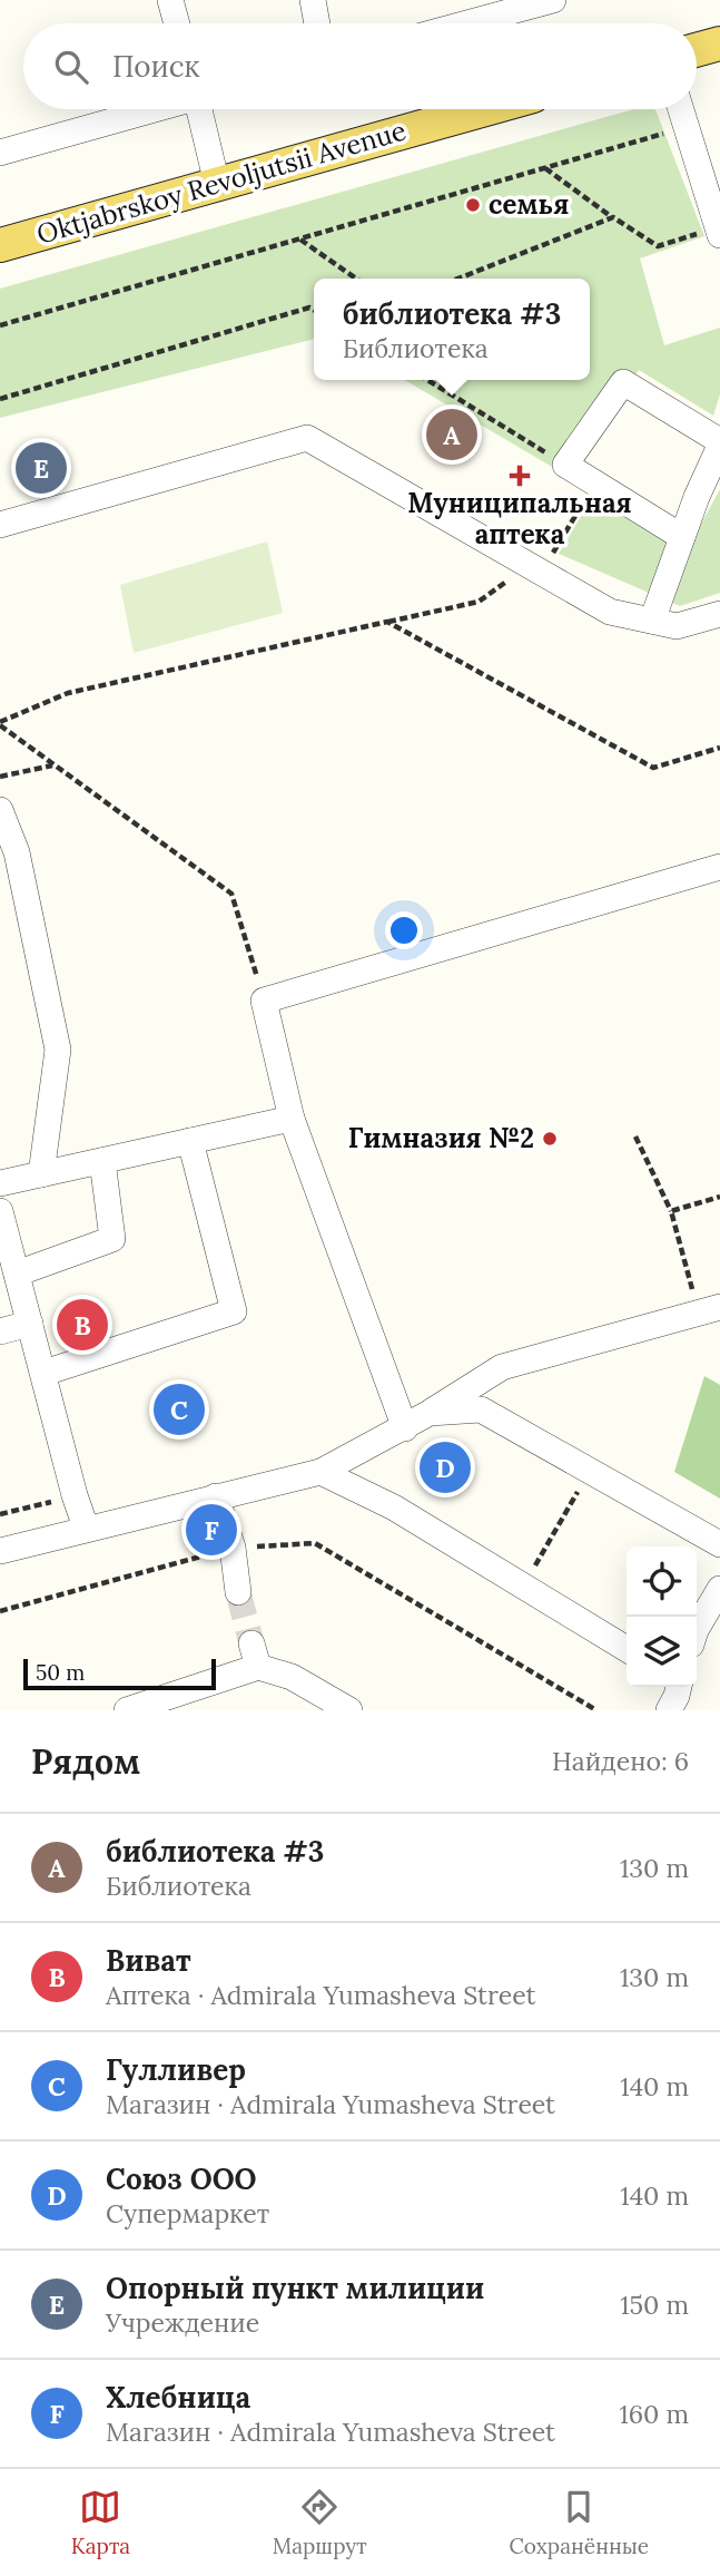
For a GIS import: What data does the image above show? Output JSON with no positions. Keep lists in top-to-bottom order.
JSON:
{
  "streets": {
    "main road": ["Oktjabrskoy Revoljutsii Avenue"]
  },
  "places": {
    "other": ["семья", "Гимназия №2"],
    "health": ["Муниципальная аптека"]
  },
  "scale_bar": "50 m",
  "page": {
    "search": "Поиск",
    "popup": ["библиотека #3", "Библиотека"],
    "pins": [
      "A",
      "E",
      "B",
      "C",
      "D",
      "F"
    ],
    "scale": "50 m",
    "heading": ["Рядом", "Найдено: 6"],
    "list": [
      {
        "mark": "A",
        "name": "библиотека #3",
        "note": "Библиотека",
        "value": "130 m"
      },
      {
        "mark": "B",
        "name": "Виват",
        "note": "Аптека · Admirala Yumasheva Street",
        "value": "130 m"
      },
      {
        "mark": "C",
        "name": "Гулливер",
        "note": "Магазин · Admirala Yumasheva Street",
        "value": "140 m"
      },
      {
        "mark": "D",
        "name": "Союз ООО",
        "note": "Супермаркет",
        "value": "140 m"
      },
      {
        "mark": "E",
        "name": "Опорный пункт милиции",
        "note": "Учреждение",
        "value": "150 m"
      },
      {
        "mark": "F",
        "name": "Хлебница",
        "note": "Магазин · Admirala Yumasheva Street",
        "value": "160 m"
      }
    ],
    "nav": ["Карта", "Маршрут", "Сохранённые"]
  }
}
